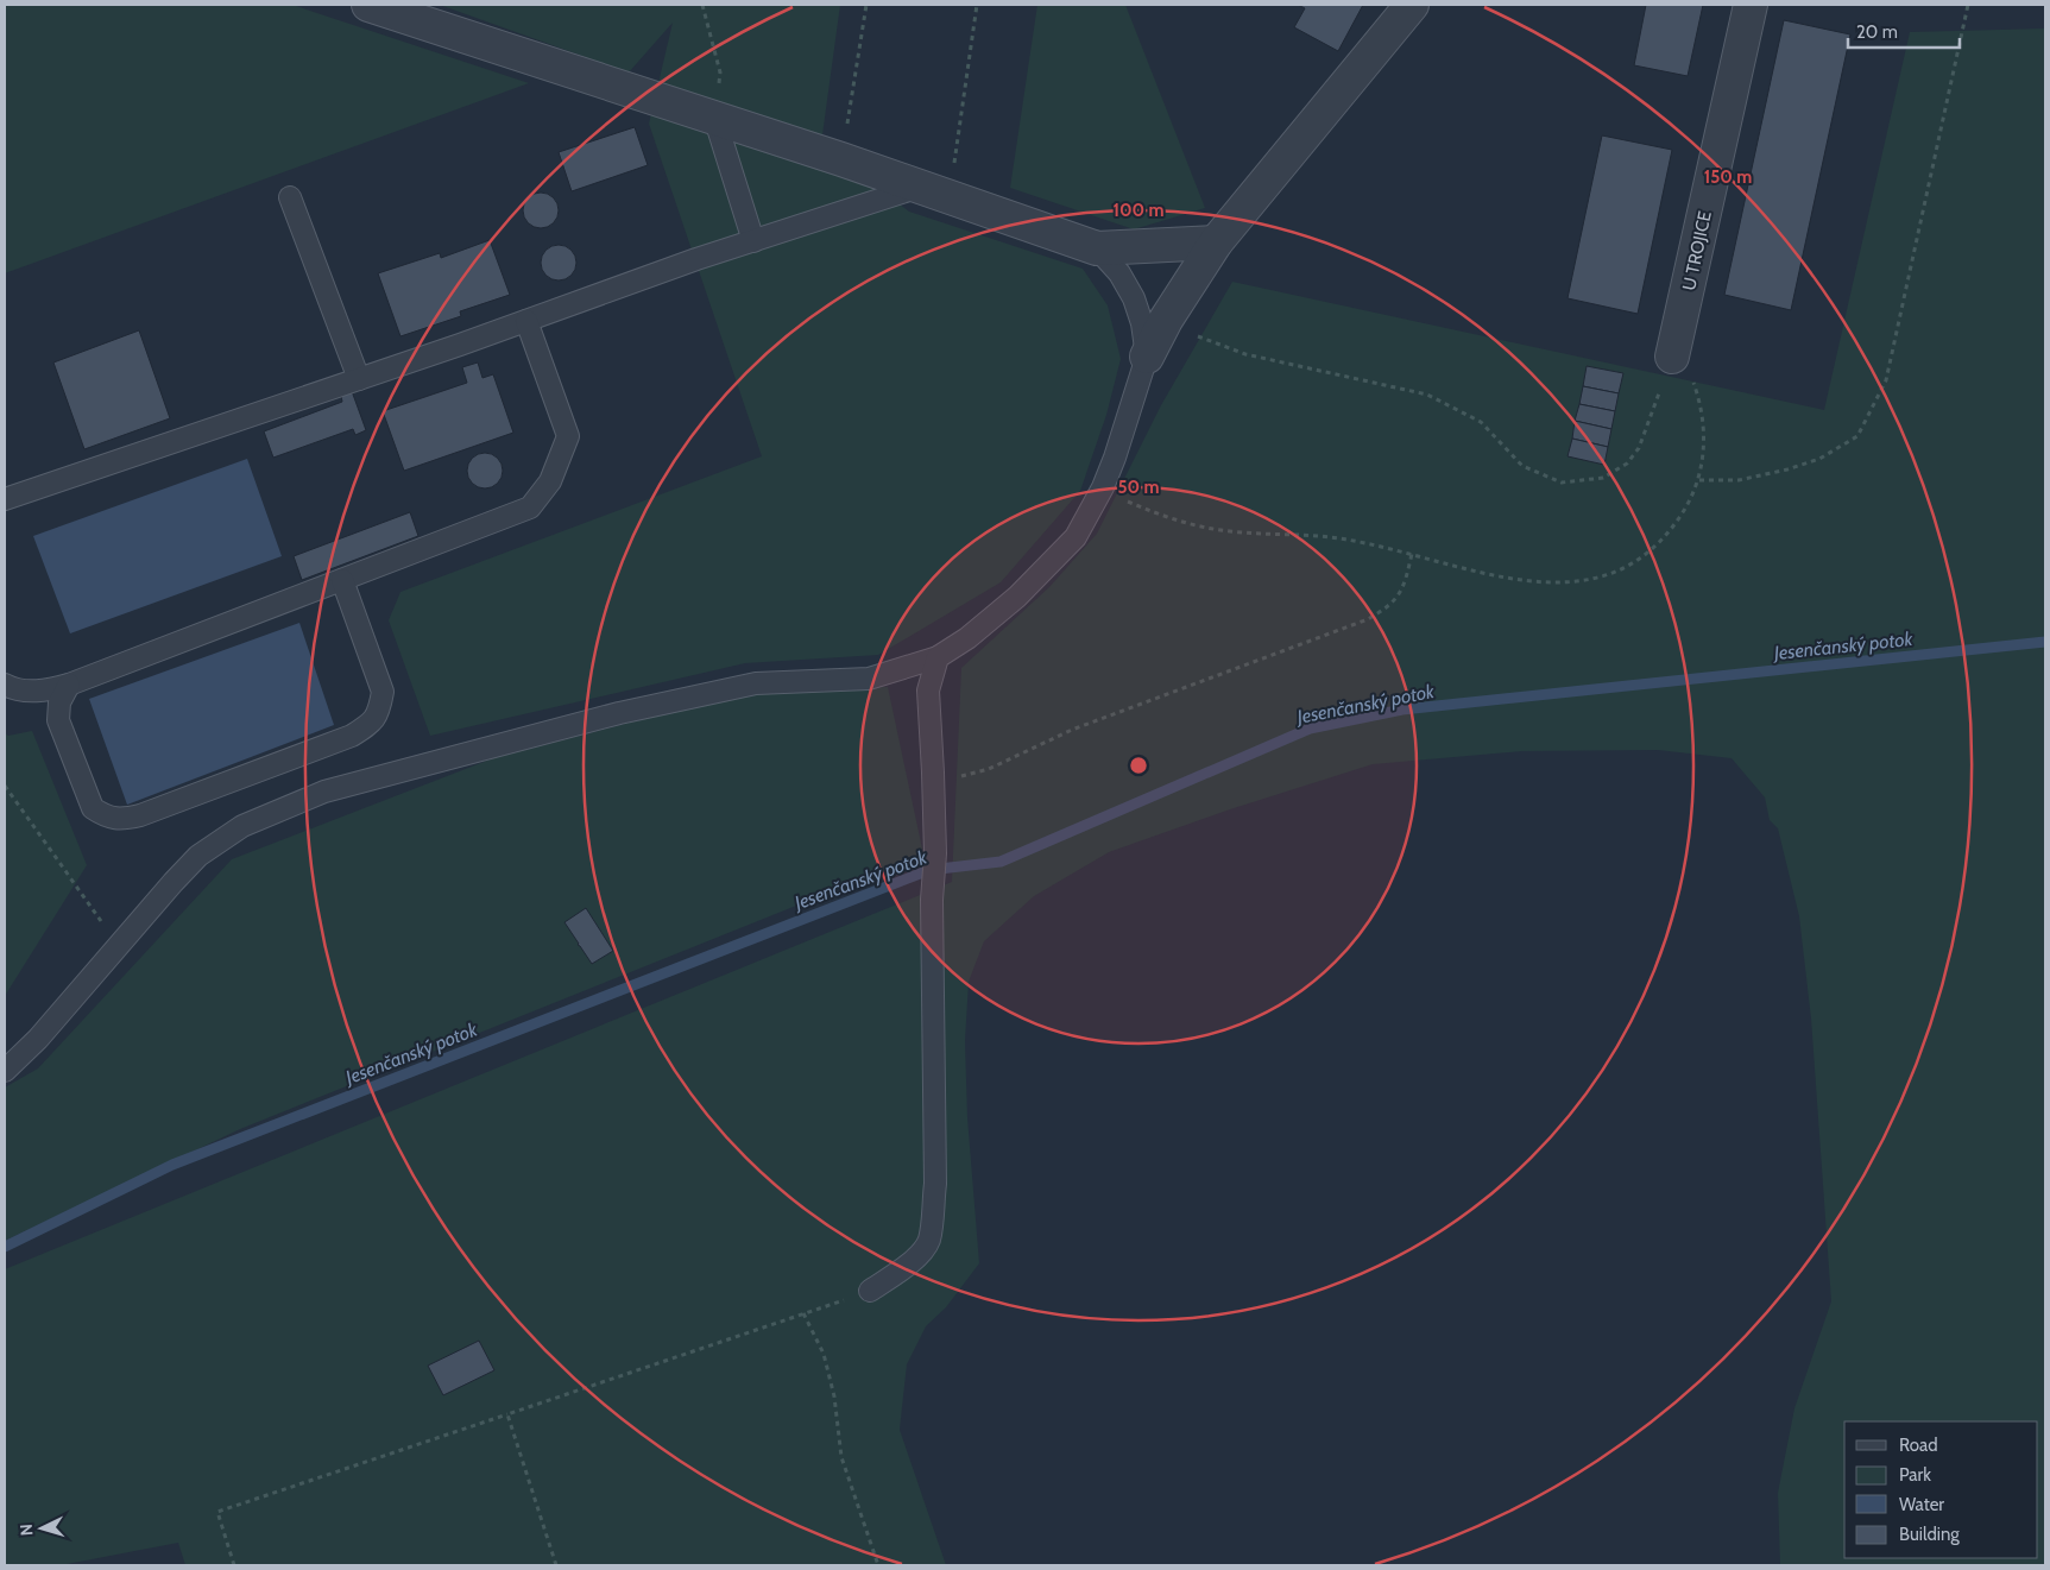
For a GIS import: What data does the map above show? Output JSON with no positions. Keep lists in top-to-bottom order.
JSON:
{
  "streets": {
    "street": ["U TROJICE"]
  },
  "water": ["Jesenčanský potok"],
  "legend": [
    "Road",
    "Park",
    "Water",
    "Building"
  ],
  "scale_bar": "20 m",
  "north": "left",
  "rings": ["150 m", "100 m", "50 m"]
}
